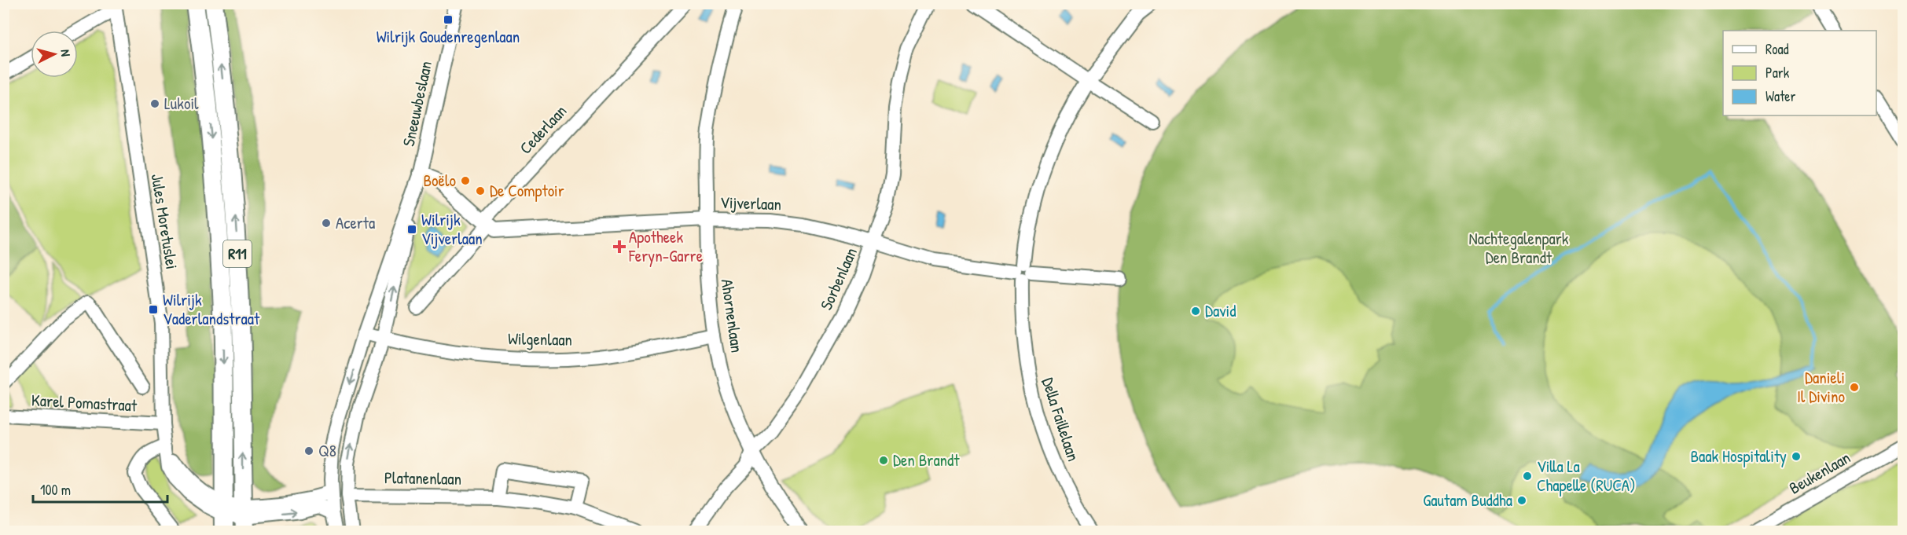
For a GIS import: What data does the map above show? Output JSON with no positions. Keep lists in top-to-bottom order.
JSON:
{
  "streets": {
    "highway": ["R11"],
    "street": [
      "Sneeuwbeslaan",
      "Cederlaan",
      "Vijverlaan",
      "Jules Moretuslei",
      "Sorbenlaan",
      "Ahornenlaan",
      "Wilgenlaan",
      "Karel Pomastraat",
      "Della Faillelaan",
      "Beukenlaan",
      "Platanenlaan"
    ]
  },
  "crossings": [
    ["Sneeuwbeslaan", "Jules Moretuslei"],
    ["Sneeuwbeslaan", "Wilgenlaan"],
    ["Sneeuwbeslaan", "Platanenlaan"],
    ["Cederlaan", "Vijverlaan"],
    ["Vijverlaan", "Sorbenlaan"],
    ["Vijverlaan", "Ahornenlaan"],
    ["Vijverlaan", "Della Faillelaan"],
    ["Jules Moretuslei", "R11"],
    ["Jules Moretuslei", "Karel Pomastraat"],
    ["Sorbenlaan", "Ahornenlaan"],
    ["Ahornenlaan", "Wilgenlaan"]
  ],
  "parks": ["Nachtegalenpark Den Brandt"],
  "places": {
    "transit": ["Wilrijk Goudenregenlaan", "Wilrijk Vijverlaan", "Wilrijk Vaderlandstraat"],
    "other": [
      "Lukoil",
      "Boëlo",
      "De Comptoir",
      "Acerta",
      "David",
      "Danieli Il Divino",
      "Q8",
      "Baak Hospitality",
      "Den Brandt",
      "Villa La Chapelle (RUCA)",
      "Gautam Buddha"
    ],
    "health": ["Apotheek Feryn-Garre"]
  },
  "legend": ["Road", "Park", "Water"],
  "scale_bar": "100 m",
  "north": "right"
}
